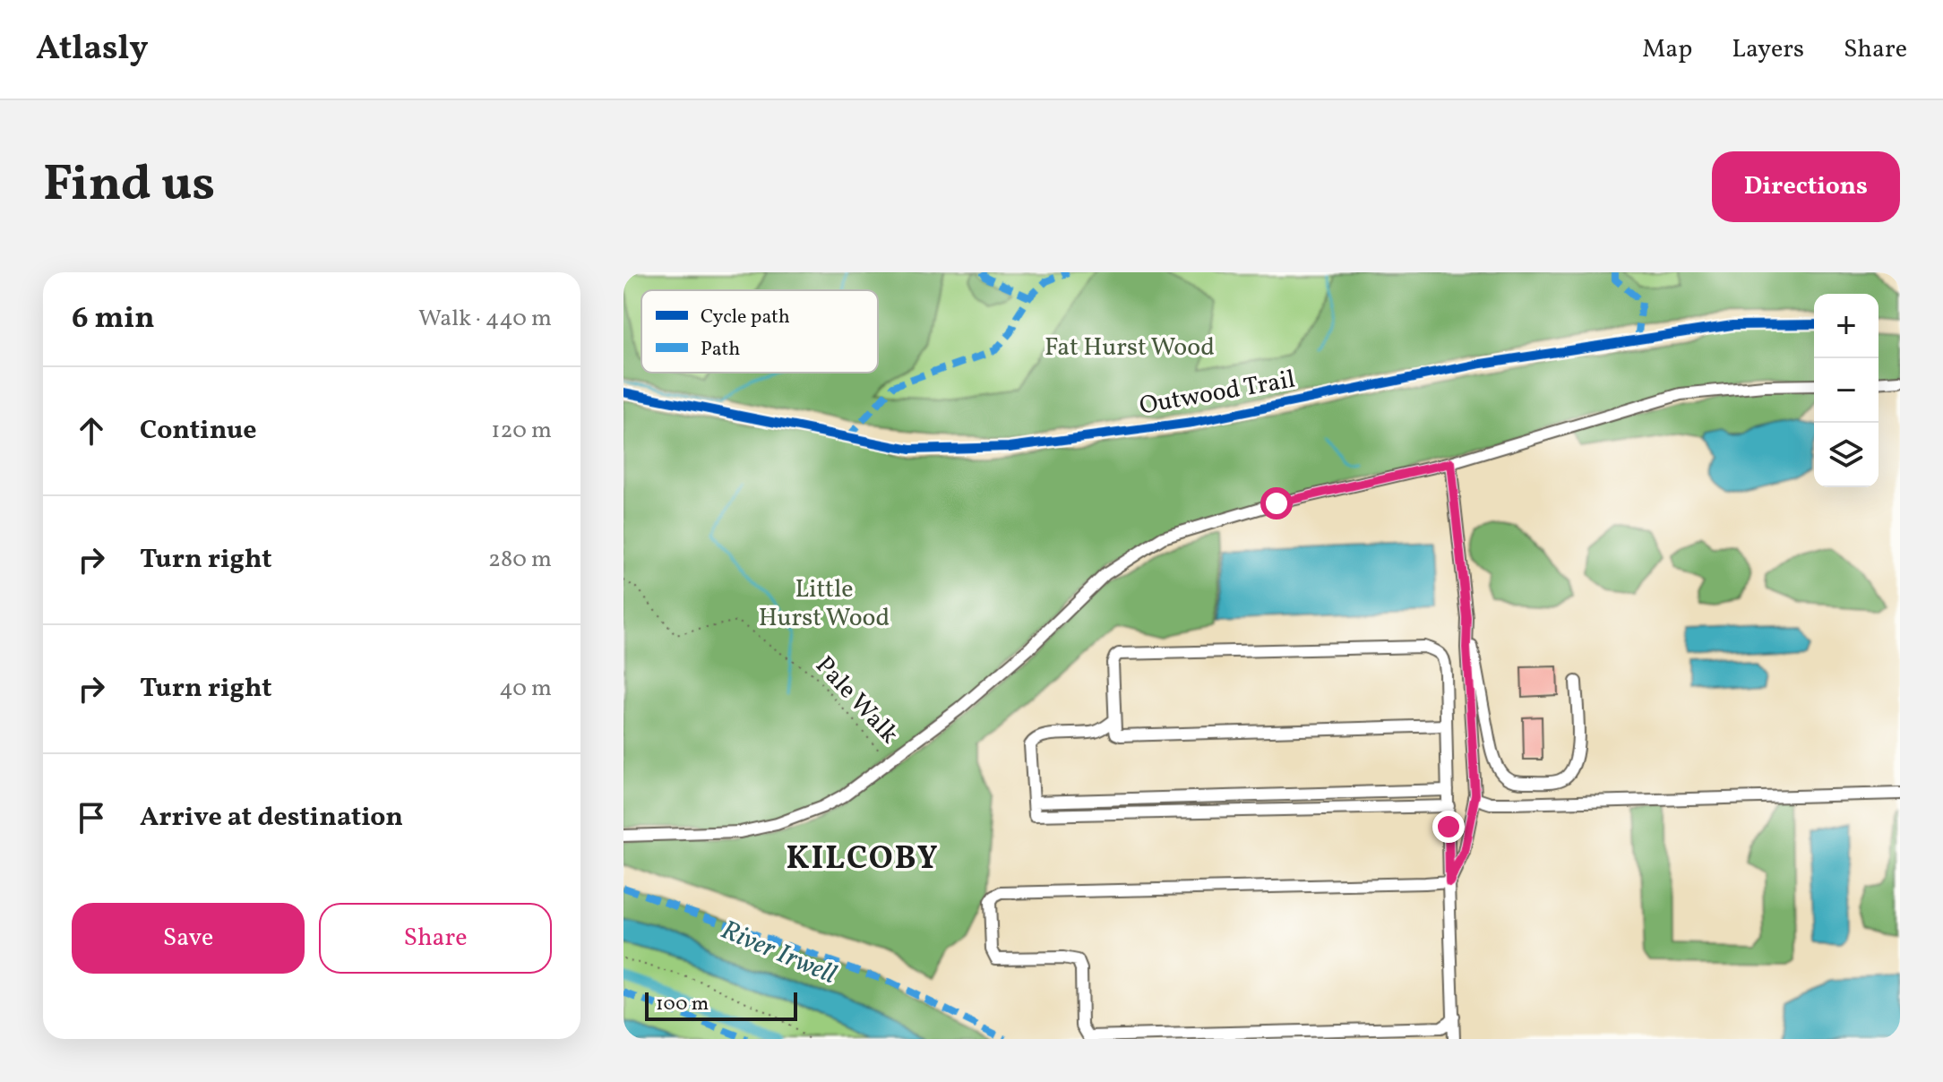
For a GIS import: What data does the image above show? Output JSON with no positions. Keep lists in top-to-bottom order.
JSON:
{
  "streets": {
    "path": ["Pale Walk"],
    "cycle path": ["Outwood Trail"]
  },
  "districts": ["KILCOBY"],
  "water": ["River Irwell"],
  "parks": ["Fat Hurst Wood", "Little Hurst Wood"],
  "legend": ["Cycle path", "Path"],
  "scale_bar": "100 m",
  "page": {
    "header": "Atlasly",
    "nav": ["Map", "Layers", "Share"],
    "title": "Find us",
    "buttons": [
      "Directions",
      ["Save", "Share"]
    ],
    "heading": ["6 min", "Walk · 440 m"],
    "map_buttons": ["+", "−"],
    "list": [
      ["Continue", "120 m"],
      ["Turn right", "280 m"],
      ["Turn right", "40 m"],
      "Arrive at destination"
    ],
    "scale": "100 m"
  }
}
